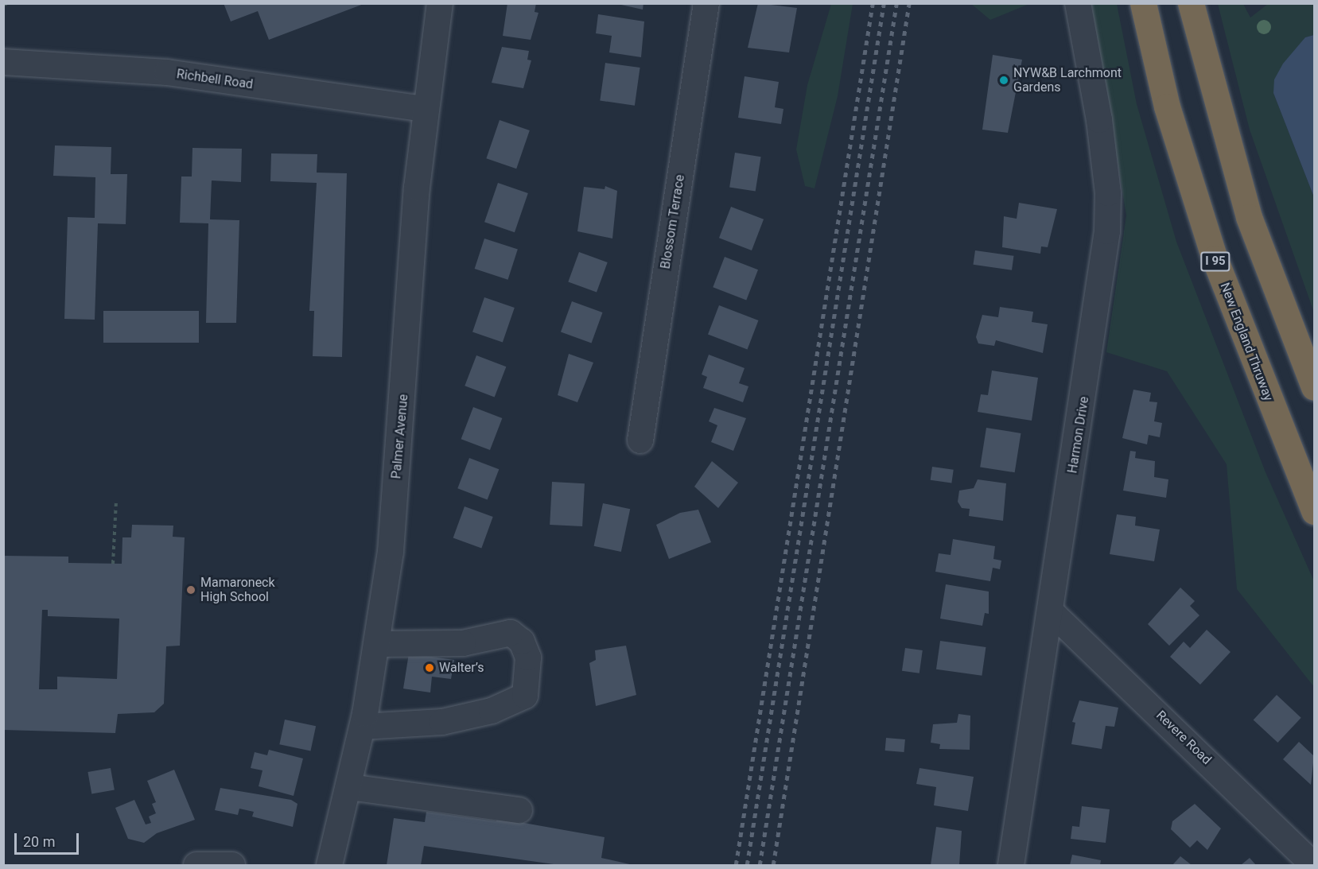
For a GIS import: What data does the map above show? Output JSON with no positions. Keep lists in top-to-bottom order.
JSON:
{
  "streets": {
    "highway": ["I 95", "New England Thruway"],
    "street": [
      "Richbell Road",
      "Blossom Terrace",
      "Harmon Drive",
      "Palmer Avenue",
      "Revere Road"
    ]
  },
  "crossings": [
    ["Richbell Road", "Palmer Avenue"],
    ["Harmon Drive", "Revere Road"]
  ],
  "places": ["NYW&B Larchmont Gardens", "Mamaroneck High School", "Walter’s"],
  "scale_bar": "20 m"
}
